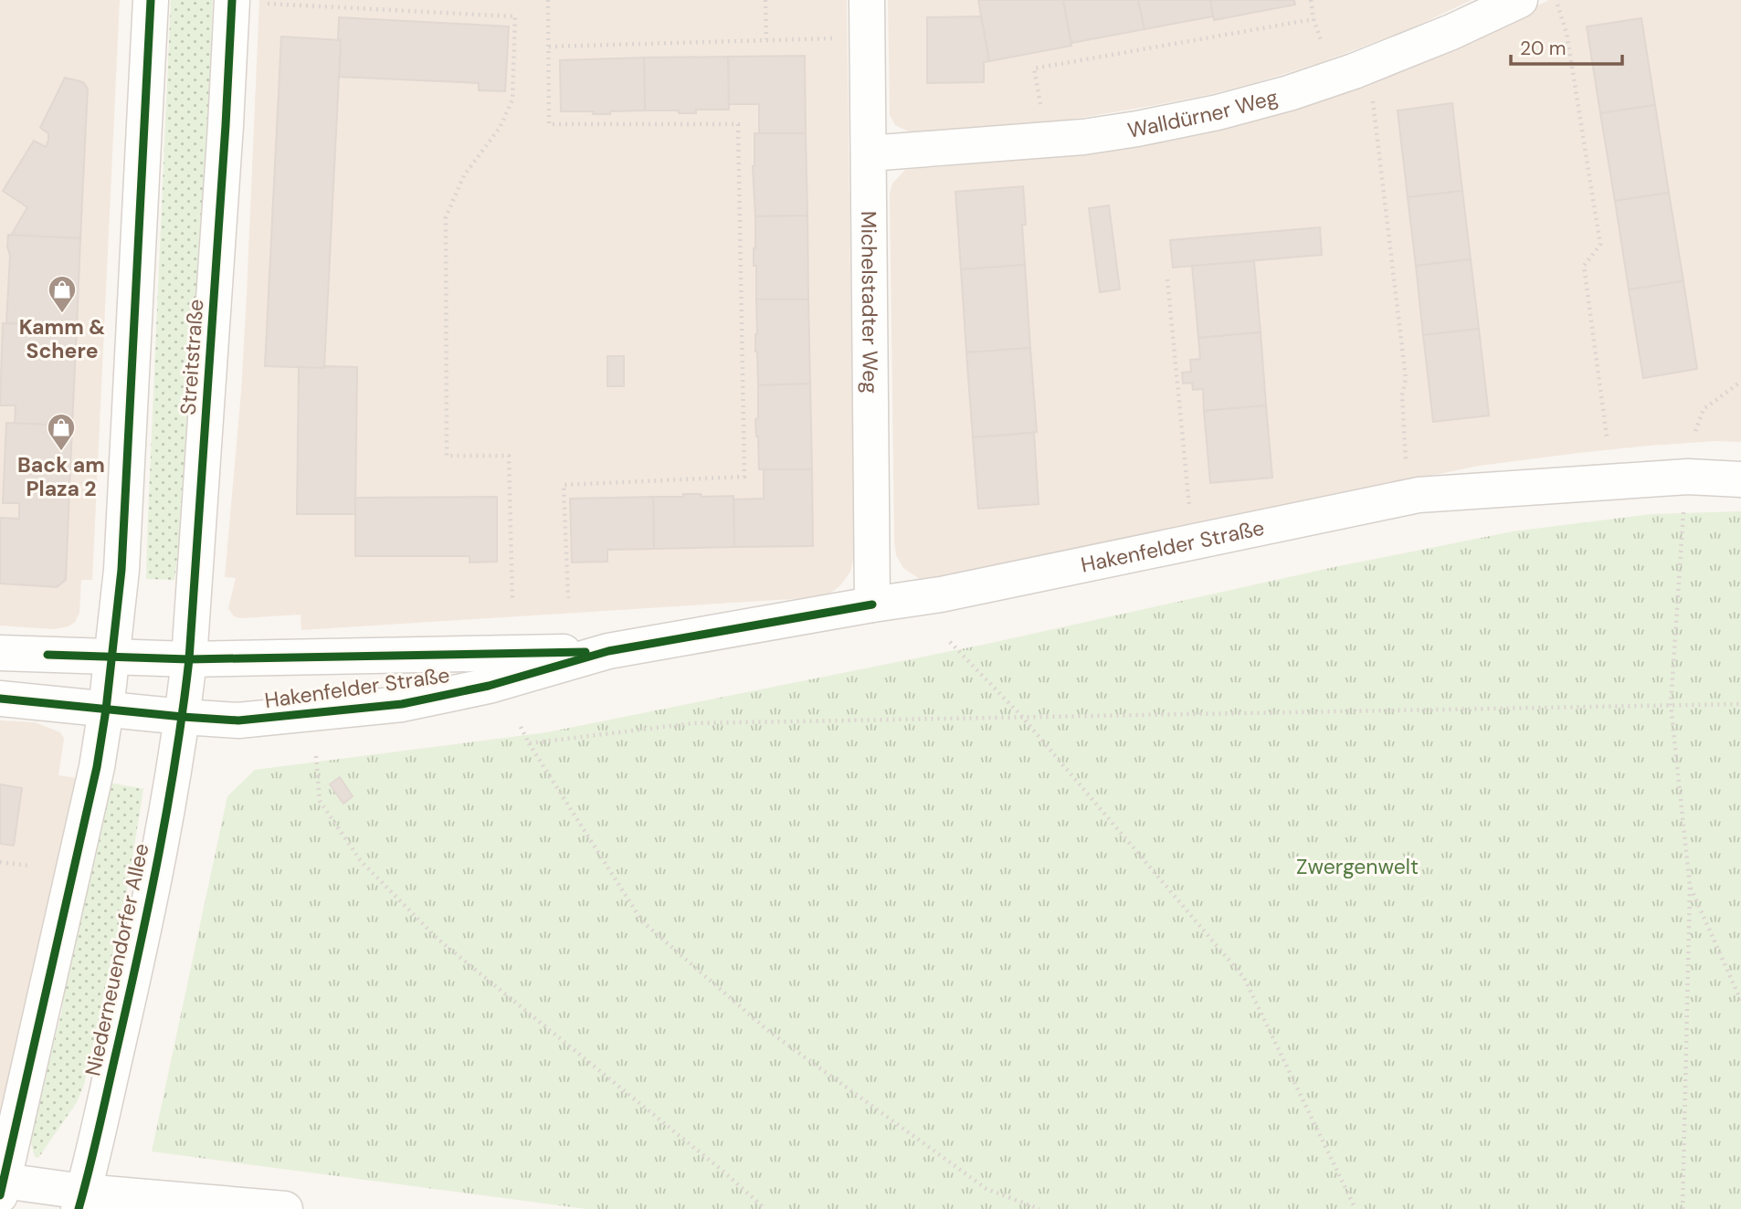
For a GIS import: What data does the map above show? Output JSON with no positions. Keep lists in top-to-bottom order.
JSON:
{
  "streets": {
    "street": [
      "Walldürner Weg",
      "Michelstadter Weg",
      "Streitstraße",
      "Hakenfelder Straße",
      "Niederneuendorfer Allee"
    ]
  },
  "crossings": [
    ["Walldürner Weg", "Michelstadter Weg"],
    ["Michelstadter Weg", "Hakenfelder Straße"],
    ["Streitstraße", "Hakenfelder Straße"],
    ["Streitstraße", "Niederneuendorfer Allee"],
    ["Hakenfelder Straße", "Niederneuendorfer Allee"]
  ],
  "parks": ["Zwergenwelt"],
  "places": {
    "shop": ["Kamm & Schere", "Back am Plaza 2"]
  },
  "scale_bar": "20 m"
}
